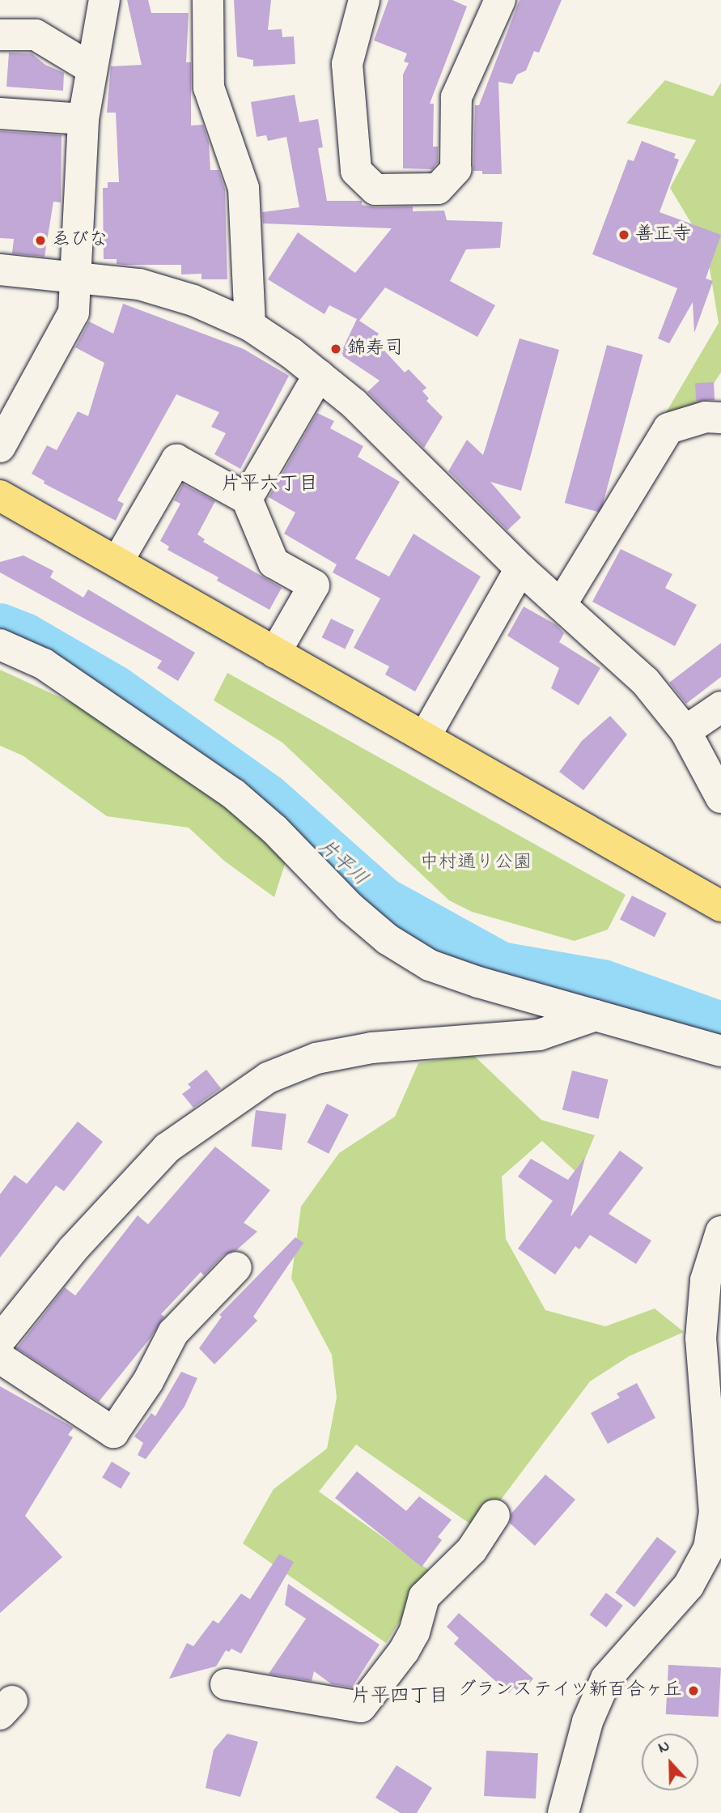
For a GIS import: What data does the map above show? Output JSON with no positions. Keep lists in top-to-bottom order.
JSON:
{
  "districts": ["片平六丁目", "片平四丁目"],
  "water": ["片平川"],
  "parks": ["中村通り公園"],
  "places": [
    "善正寺",
    "ゑびな",
    "錦寿司",
    "グランステイツ新百合ヶ丘"
  ],
  "north": "top"
}
